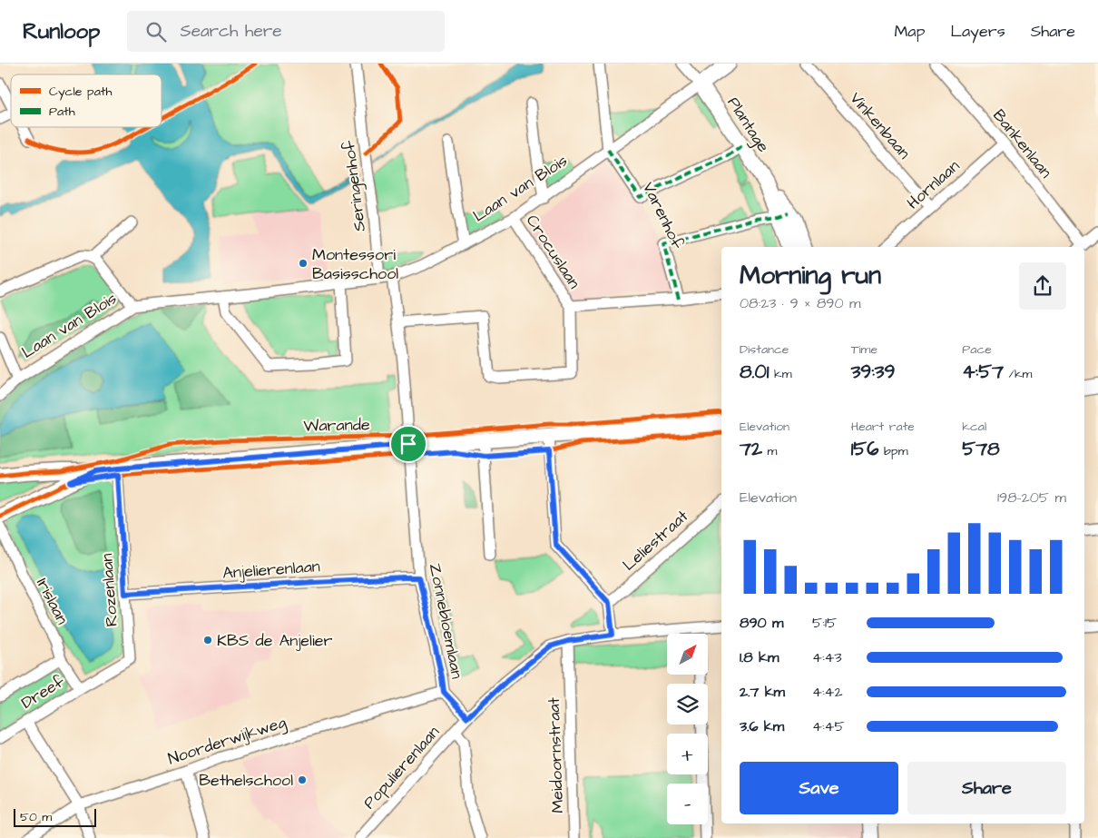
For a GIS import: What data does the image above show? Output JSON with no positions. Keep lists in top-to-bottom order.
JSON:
{
  "streets": {
    "main road": ["Plantage", "Laan van Blois", "Warande"],
    "street": [
      "Vinkenbaan",
      "Bankenlaan",
      "Hornlaan",
      "Seringenhof",
      "Varenhof",
      "Crocuslaan",
      "Leliestraat",
      "Anjelierenlaan",
      "Rozenlaan",
      "Irislaan",
      "Zonnebloemlaan",
      "Dreef",
      "Noorderwijkweg",
      "Meidoornstraat",
      "Populierenlaan"
    ]
  },
  "crossings": [
    ["Plantage", "Laan van Blois"],
    ["Plantage", "Varenhof"],
    ["Vinkenbaan", "Hornlaan"],
    ["Bankenlaan", "Hornlaan"],
    ["Seringenhof", "Laan van Blois"],
    ["Laan van Blois", "Varenhof"],
    ["Laan van Blois", "Crocuslaan"],
    ["Laan van Blois", "Zonnebloemlaan"],
    ["Crocuslaan", "Zonnebloemlaan"],
    ["Warande", "Rozenlaan"],
    ["Warande", "Zonnebloemlaan"],
    ["Anjelierenlaan", "Rozenlaan"],
    ["Anjelierenlaan", "Zonnebloemlaan"],
    ["Rozenlaan", "Irislaan"],
    ["Rozenlaan", "Dreef"],
    ["Irislaan", "Dreef"],
    ["Zonnebloemlaan", "Noorderwijkweg"],
    ["Zonnebloemlaan", "Populierenlaan"],
    ["Meidoornstraat", "Populierenlaan"]
  ],
  "places": ["Montessori Basisschool", "KBS de Anjelier", "Bethelschool"],
  "legend": ["Cycle path", "Path"],
  "scale_bar": "50 m",
  "north": "top right",
  "page": {
    "header": "Runloop",
    "search": "Search here",
    "nav": ["Map", "Layers", "Share"],
    "heading": ["Morning run", "08:23 · 9 × 890 m"],
    "stats": [
      ["Distance", "8.01 km"],
      ["Time", "39:39"],
      ["Pace", "4:57 /km"],
      ["Elevation", "72 m"],
      ["Heart rate", "156 bpm"],
      ["kcal", "578"]
    ],
    "chart": ["Elevation", "198–205 m"],
    "list": [
      {
        "name": "890 m",
        "note": "5:15"
      },
      {
        "name": "1.8 km",
        "note": "4:43"
      },
      {
        "name": "2.7 km",
        "note": "4:42"
      },
      {
        "name": "3.6 km",
        "note": "4:45"
      }
    ],
    "map_buttons": ["+", "−"],
    "buttons": ["Save", "Share"],
    "scale": "50 m"
  }
}
